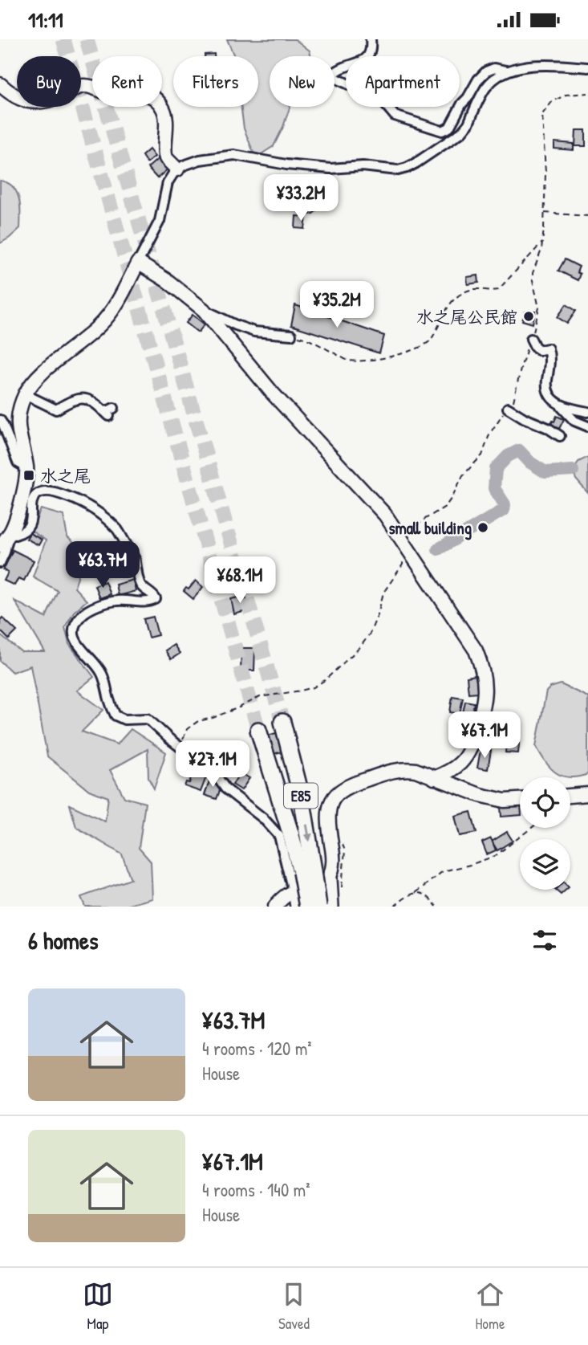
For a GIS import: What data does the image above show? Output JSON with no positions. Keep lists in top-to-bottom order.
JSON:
{
  "streets": {
    "highway": ["E85"]
  },
  "places": {
    "other": ["水之尾公民館", "small building"],
    "transit": ["水之尾"]
  },
  "page": {
    "status": "11:11",
    "chip": [
      "Buy",
      "Rent",
      "Filters",
      "New",
      "Apartment"
    ],
    "price": [
      "¥33.2M",
      "¥35.2M",
      "¥63.7M",
      "¥68.1M",
      "¥67.1M",
      "¥27.1M"
    ],
    "heading": "6 homes",
    "list": [
      {
        "name": "¥63.7M",
        "note": "4 rooms · 120 m² · House"
      },
      {
        "name": "¥67.1M",
        "note": "4 rooms · 140 m² · House"
      }
    ],
    "tabs": ["Map", "Saved", "Home"]
  }
}
